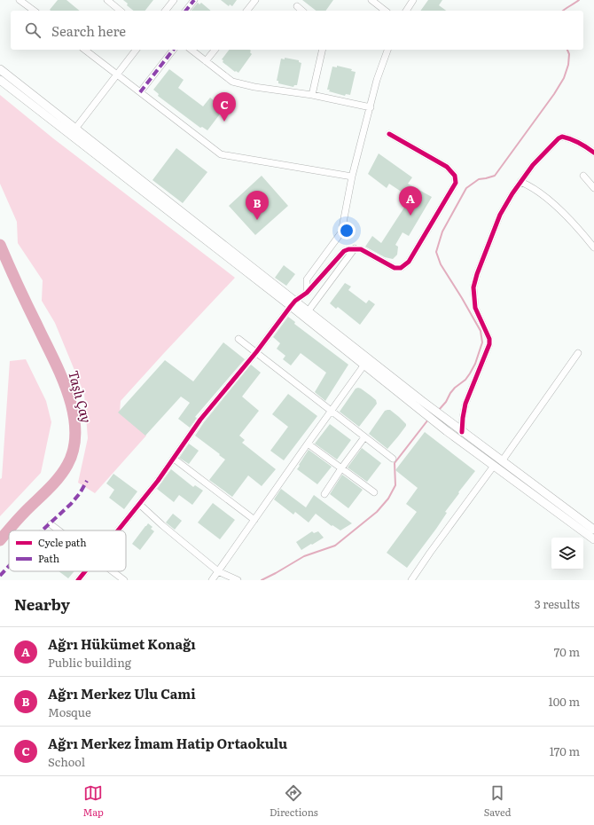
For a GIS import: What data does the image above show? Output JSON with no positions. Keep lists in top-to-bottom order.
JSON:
{
  "water": ["Taşlı Çay"],
  "legend": ["Cycle path", "Path"],
  "page": {
    "search": "Search here",
    "pins": ["C", "A", "B"],
    "heading": ["Nearby", "3 results"],
    "list": [
      {
        "mark": "A",
        "name": "Ağrı Hükümet Konağı",
        "note": "Public building",
        "value": "70 m"
      },
      {
        "mark": "B",
        "name": "Ağrı Merkez Ulu Cami",
        "note": "Mosque",
        "value": "100 m"
      },
      {
        "mark": "C",
        "name": "Ağrı Merkez İmam Hatip Ortaokulu",
        "note": "School",
        "value": "170 m"
      }
    ],
    "nav": ["Map", "Directions", "Saved"]
  }
}
